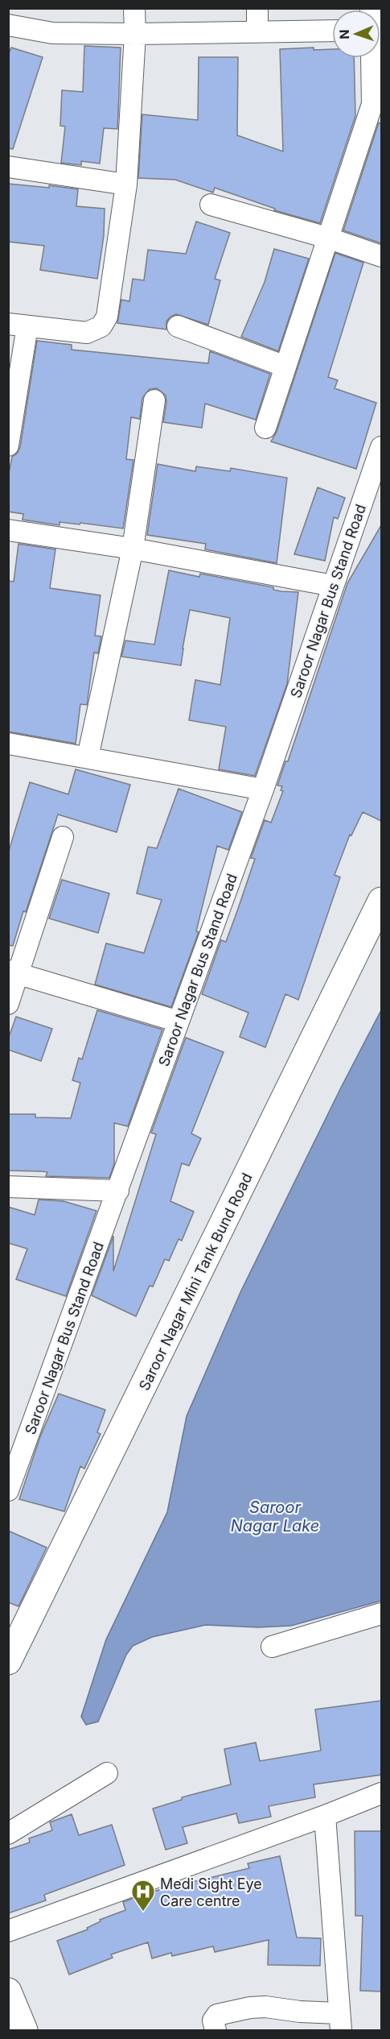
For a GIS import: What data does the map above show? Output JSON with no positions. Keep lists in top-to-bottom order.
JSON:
{
  "streets": {
    "main road": ["Saroor Nagar Mini Tank Bund Road"],
    "street": ["Saroor Nagar Bus Stand Road"]
  },
  "water": ["Saroor Nagar Lake"],
  "places": {
    "hospital": ["Medi Sight Eye Care centre"]
  },
  "north": "left"
}
